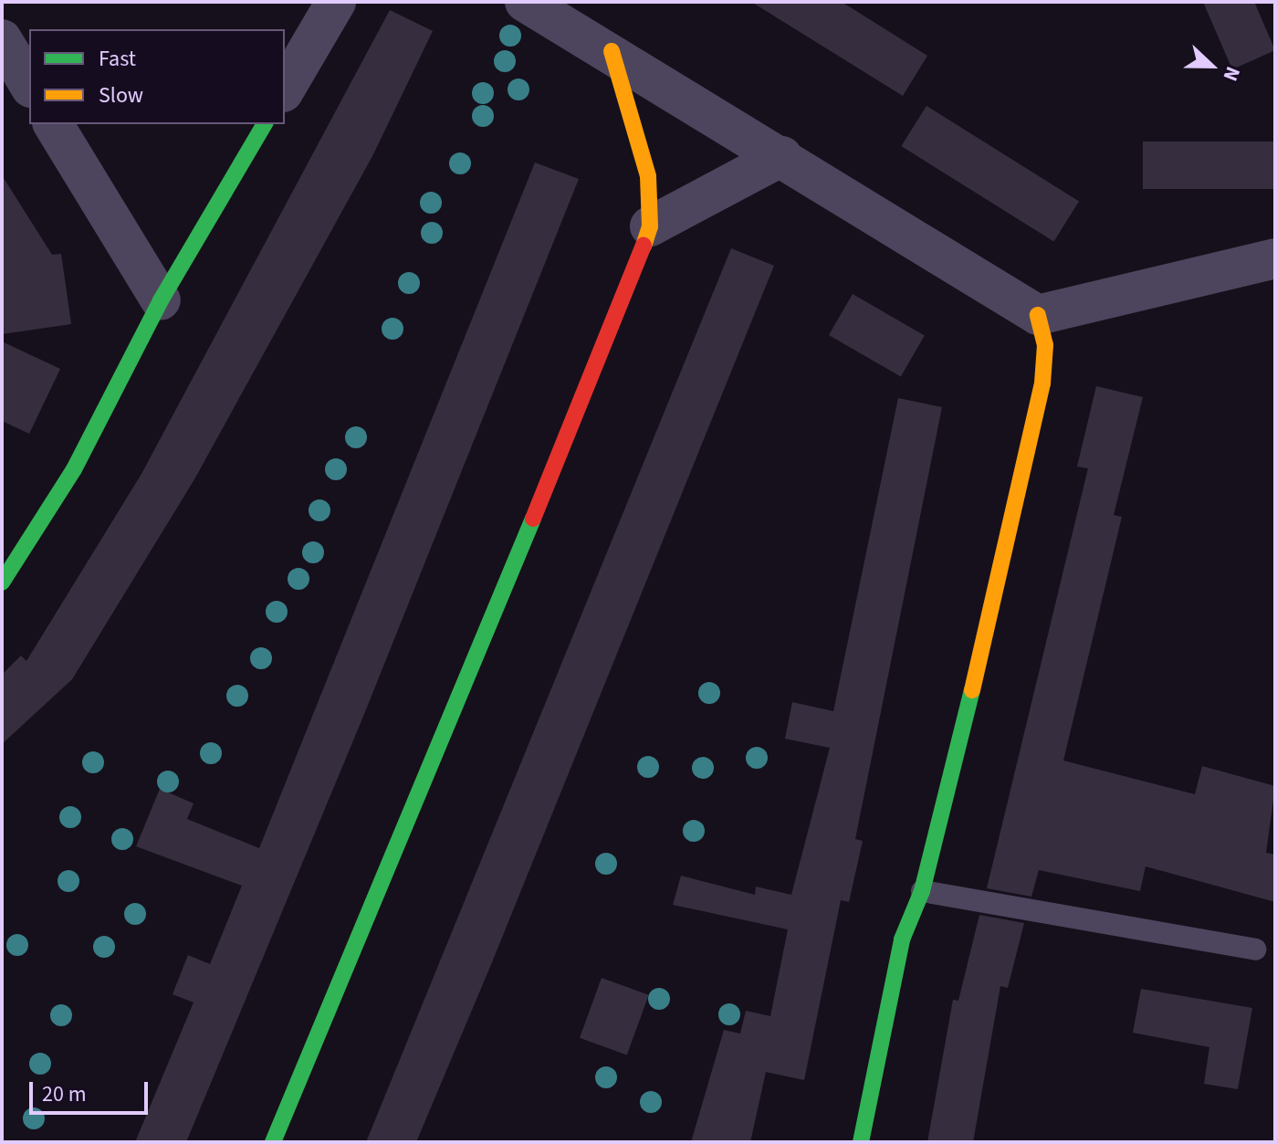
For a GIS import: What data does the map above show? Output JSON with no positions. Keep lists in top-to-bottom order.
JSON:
{
  "legend": ["Fast", "Slow"],
  "scale_bar": "20 m",
  "north": "right"
}
